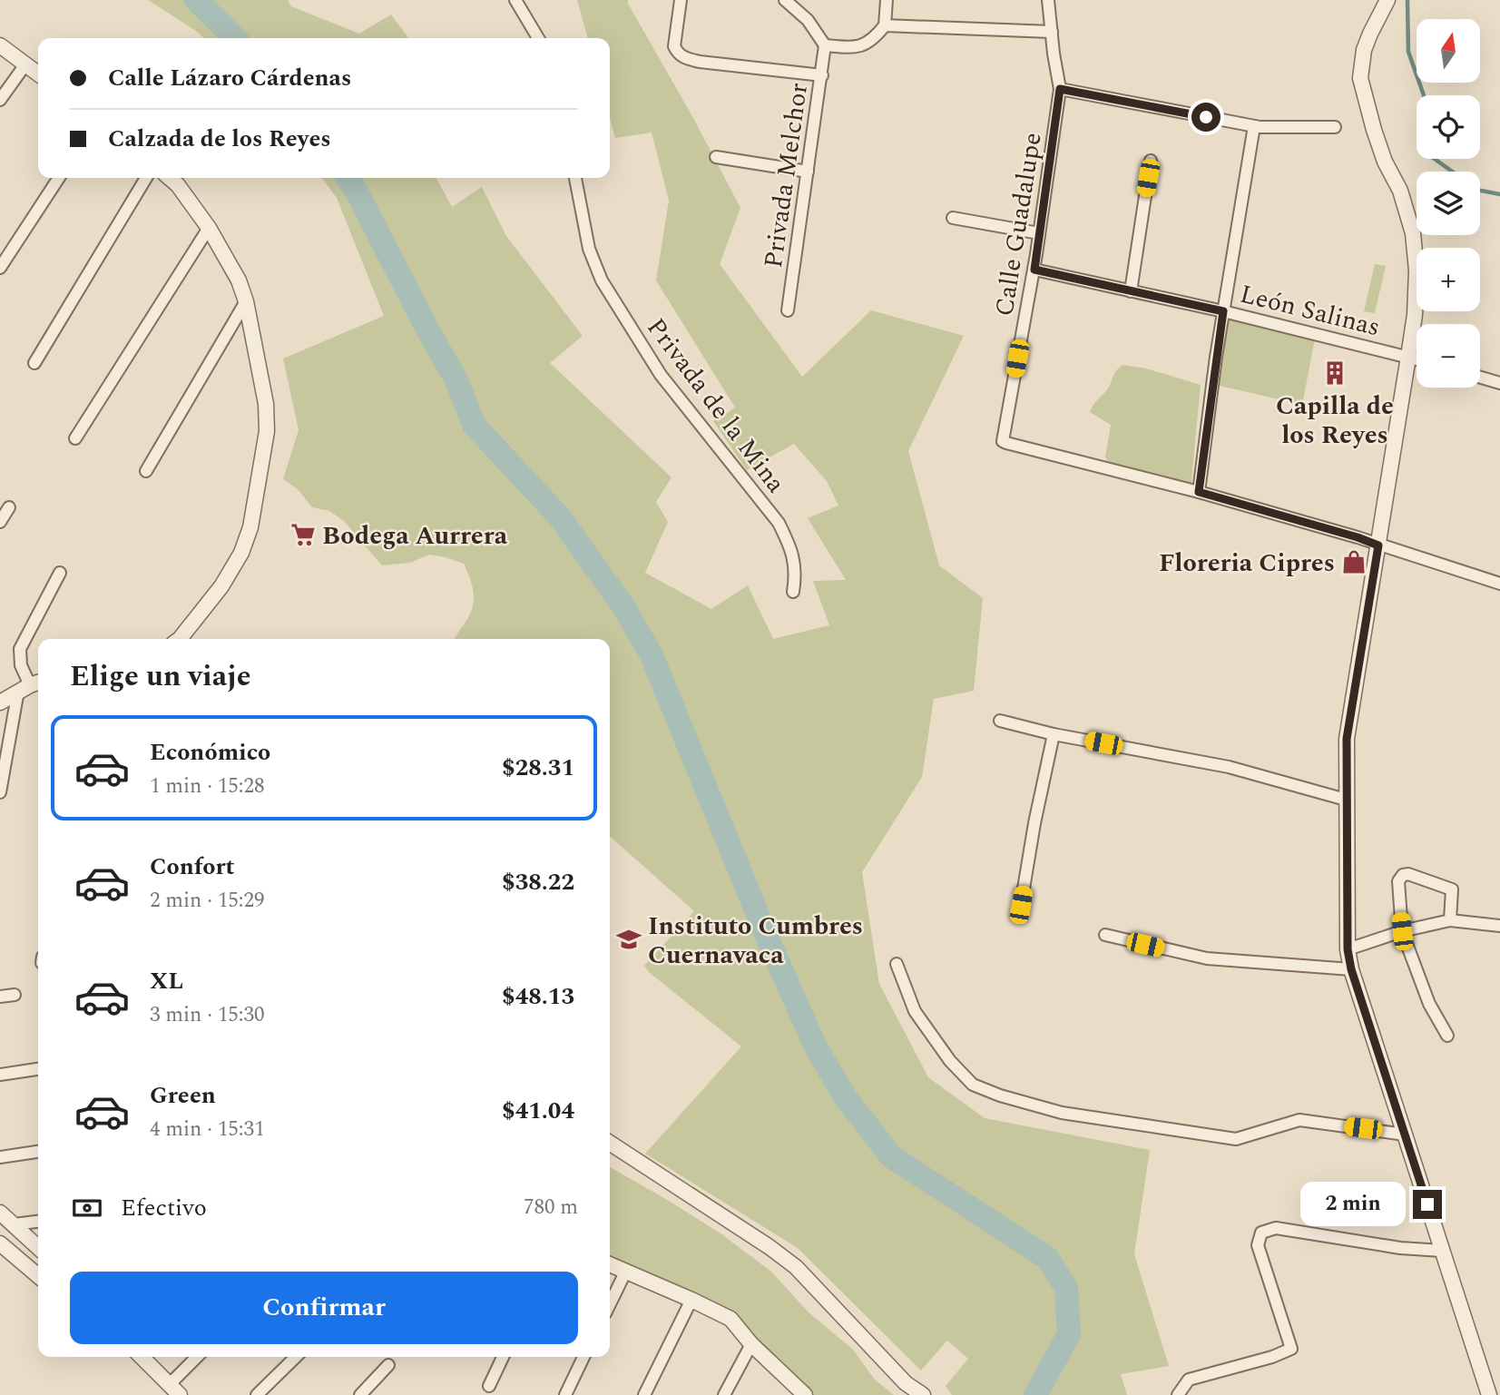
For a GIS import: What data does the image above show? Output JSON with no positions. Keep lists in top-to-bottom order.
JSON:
{
  "streets": {
    "street": [
      "Privada Melchor",
      "Calle Guadalupe",
      "León Salinas",
      "Privada de la Mina"
    ]
  },
  "crossings": [
    ["Calle Guadalupe", "León Salinas"]
  ],
  "places": {
    "building": ["Capilla de los Reyes"],
    "supermarket": ["Bodega Aurrera"],
    "shop": ["Floreria Cipres"],
    "school or university": ["Instituto Cumbres Cuernavaca"]
  },
  "north": "top",
  "page": {
    "map_buttons": ["+", "−"],
    "banner": ["Calle Lázaro Cárdenas", "Calzada de los Reyes"],
    "heading": "Elige un viaje",
    "list": [
      {
        "name": "Económico",
        "note": "1 min · 15:28",
        "value": "$28.31"
      },
      {
        "name": "Confort",
        "note": "2 min · 15:29",
        "value": "$38.22"
      },
      {
        "name": "XL",
        "note": "3 min · 15:30",
        "value": "$48.13"
      },
      {
        "name": "Green",
        "note": "4 min · 15:31",
        "value": "$41.04"
      }
    ],
    "pay": ["Efectivo", "780 m"],
    "bubble": "2 min",
    "buttons": "Confirmar"
  }
}
